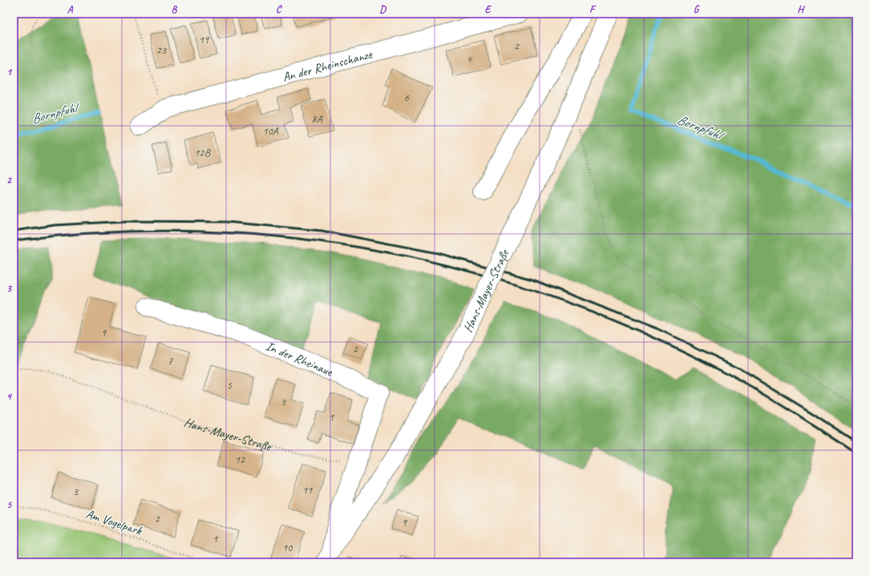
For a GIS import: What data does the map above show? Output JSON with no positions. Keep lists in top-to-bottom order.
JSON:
{
  "streets": {
    "street": ["An der Rheinschanze", "Hans-Mayer-Straße", "In der Rheinaue"],
    "path": ["Am Vogelpark"]
  },
  "crossings": [
    ["Hans-Mayer-Straße", "In der Rheinaue"]
  ],
  "water": ["Bornpfuhl"],
  "house_numbers": [
    "19",
    "2",
    "23",
    "4",
    "6",
    "8A",
    "10A",
    "12B",
    "9",
    "2",
    "7",
    "5",
    "3",
    "1",
    "12",
    "11",
    "3",
    "2",
    "9",
    "1",
    "10"
  ],
  "grid": {
    "columns": [
      "A",
      "B",
      "C",
      "D",
      "E",
      "F",
      "G",
      "H"
    ],
    "rows": [
      "1",
      "2",
      "3",
      "4",
      "5"
    ]
  }
}
